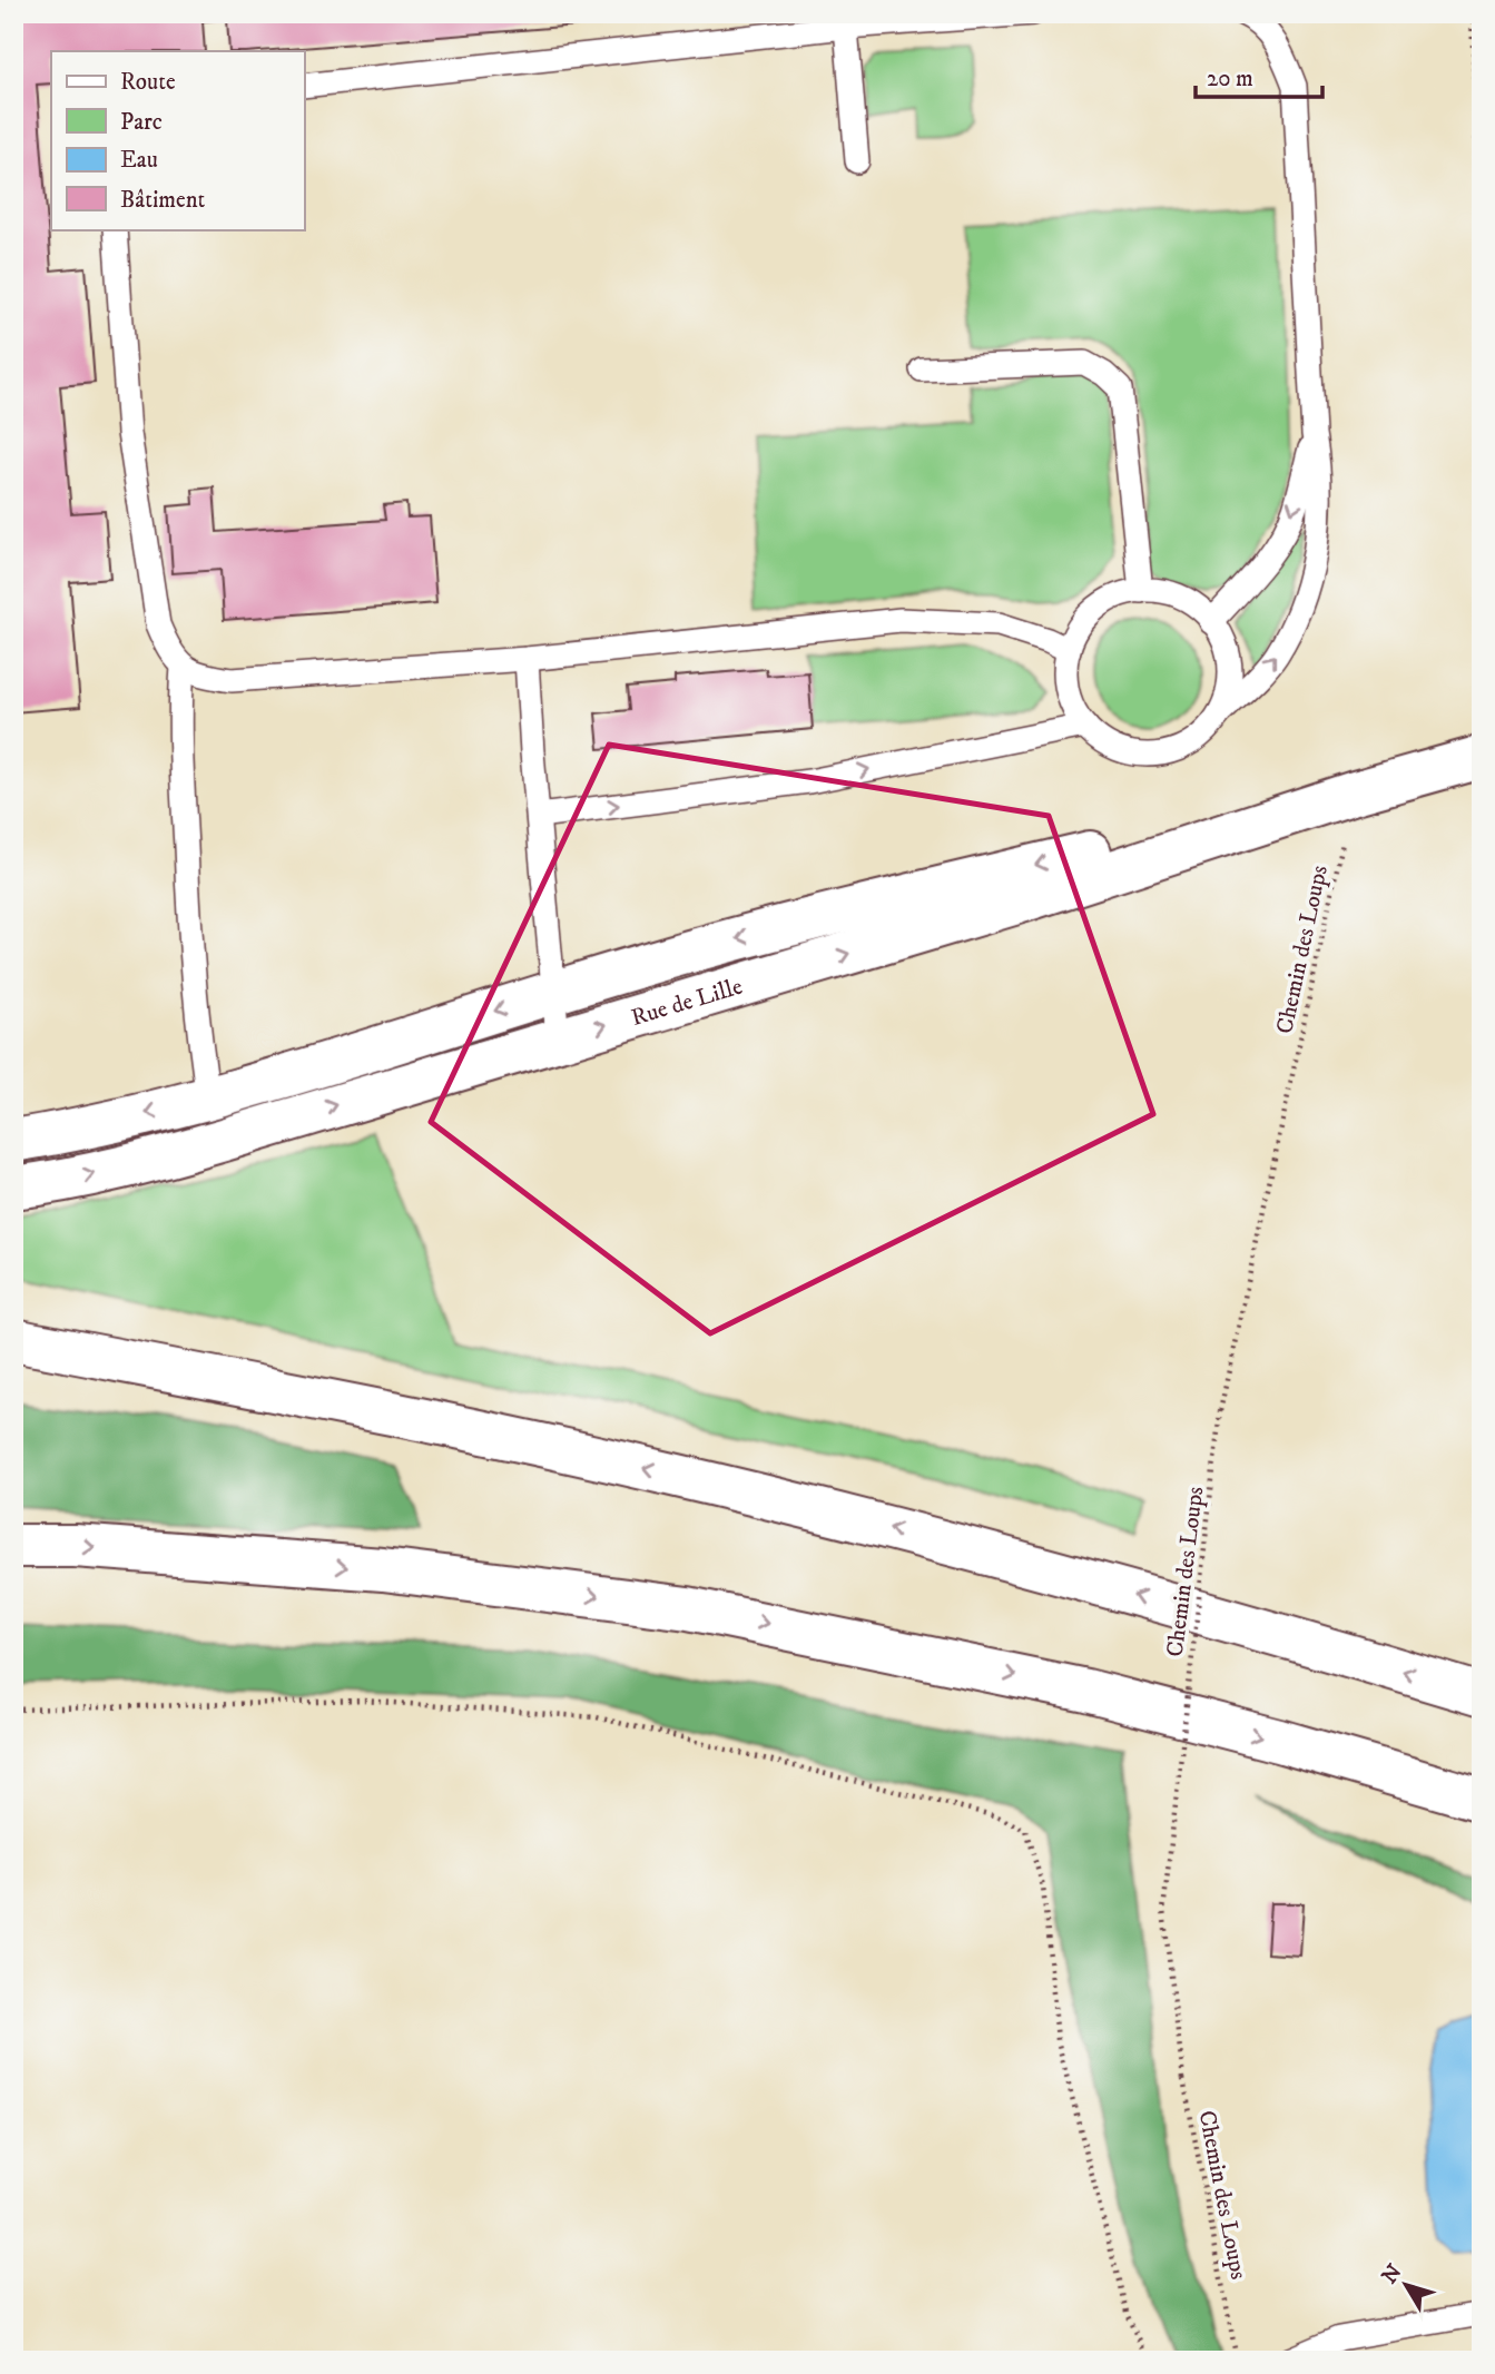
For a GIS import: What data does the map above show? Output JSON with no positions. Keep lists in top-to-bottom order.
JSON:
{
  "streets": {
    "main road": ["Rue de Lille"],
    "path": ["Chemin des Loups"]
  },
  "crossings": [
    ["Chemin des Loups", "Rue de Lille"]
  ],
  "legend": [
    "Route",
    "Parc",
    "Eau",
    "Bâtiment"
  ],
  "scale_bar": "20 m",
  "north": "top left"
}
